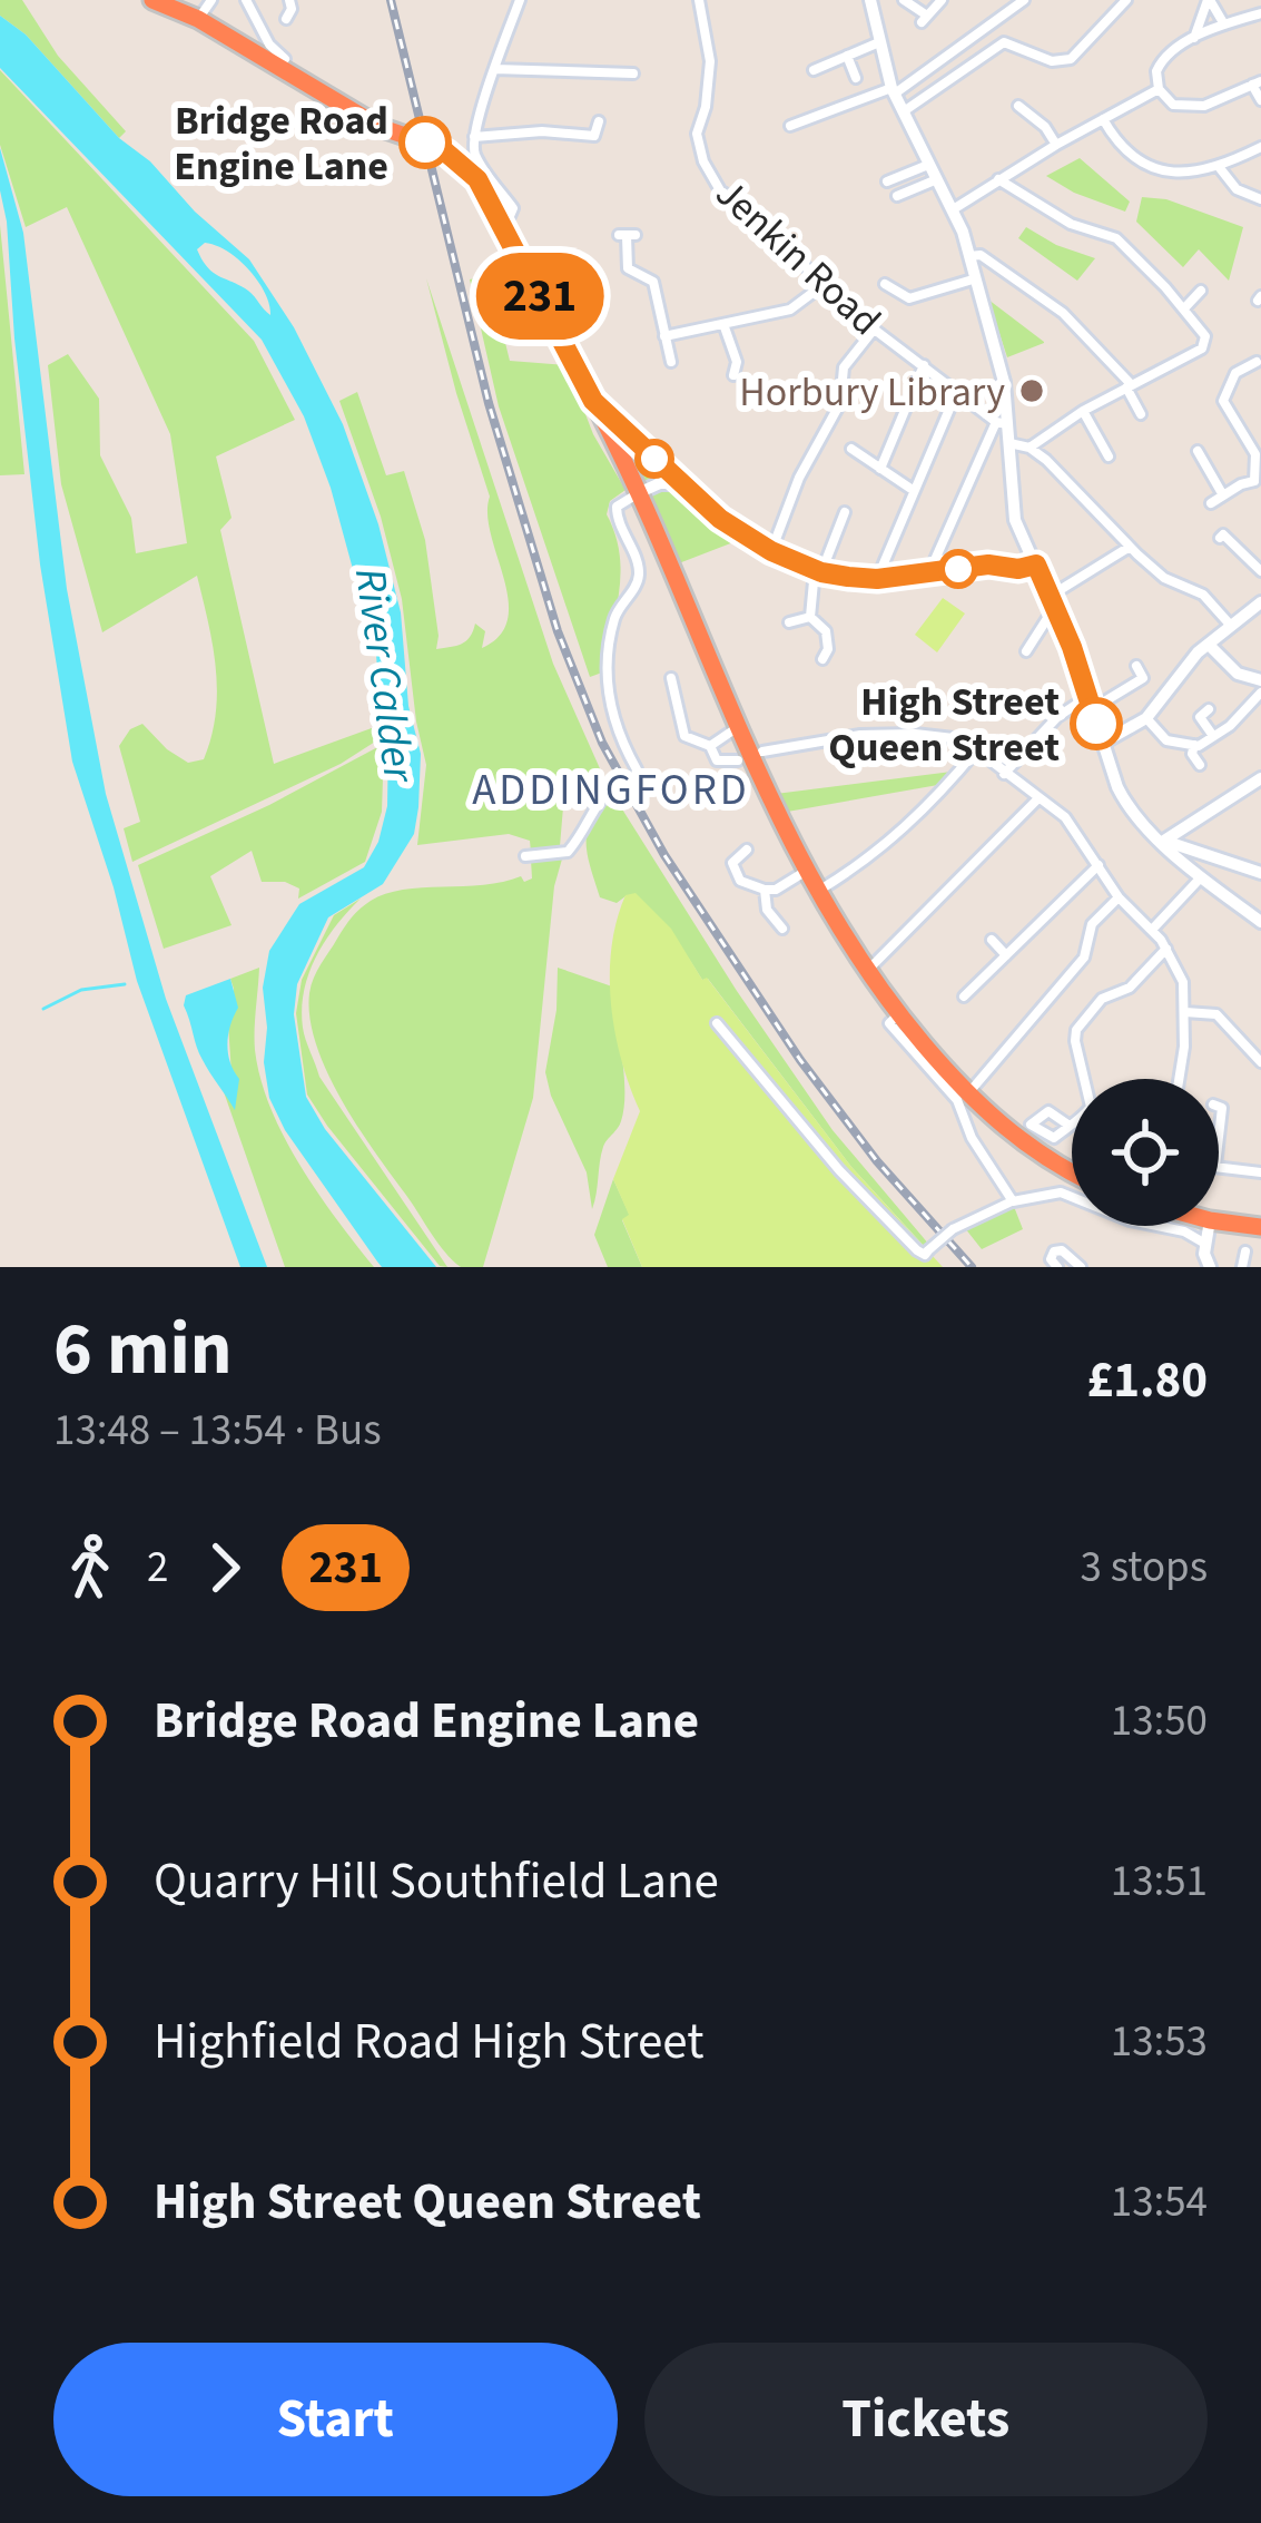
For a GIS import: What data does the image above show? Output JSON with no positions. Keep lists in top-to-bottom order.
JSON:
{
  "streets": {
    "street": ["Jenkin Road"]
  },
  "districts": ["ADDINGFORD"],
  "water": ["River Calder"],
  "places": ["Bridge Road Engine Lane", "Horbury Library", "High Street Queen Street"],
  "lines": ["bus line 231"],
  "page": {
    "on_map": "231",
    "heading": ["6 min", "13:48 – 13:54 · Bus", "£1.80"],
    "legs": ["2", "231", "3 stops"],
    "list": [
      {
        "name": "Bridge Road Engine Lane",
        "value": "13:50"
      },
      {
        "name": "Quarry Hill Southfield Lane",
        "value": "13:51"
      },
      {
        "name": "Highfield Road High Street",
        "value": "13:53"
      },
      {
        "name": "High Street Queen Street",
        "value": "13:54"
      }
    ],
    "buttons": ["Start", "Tickets"]
  }
}
